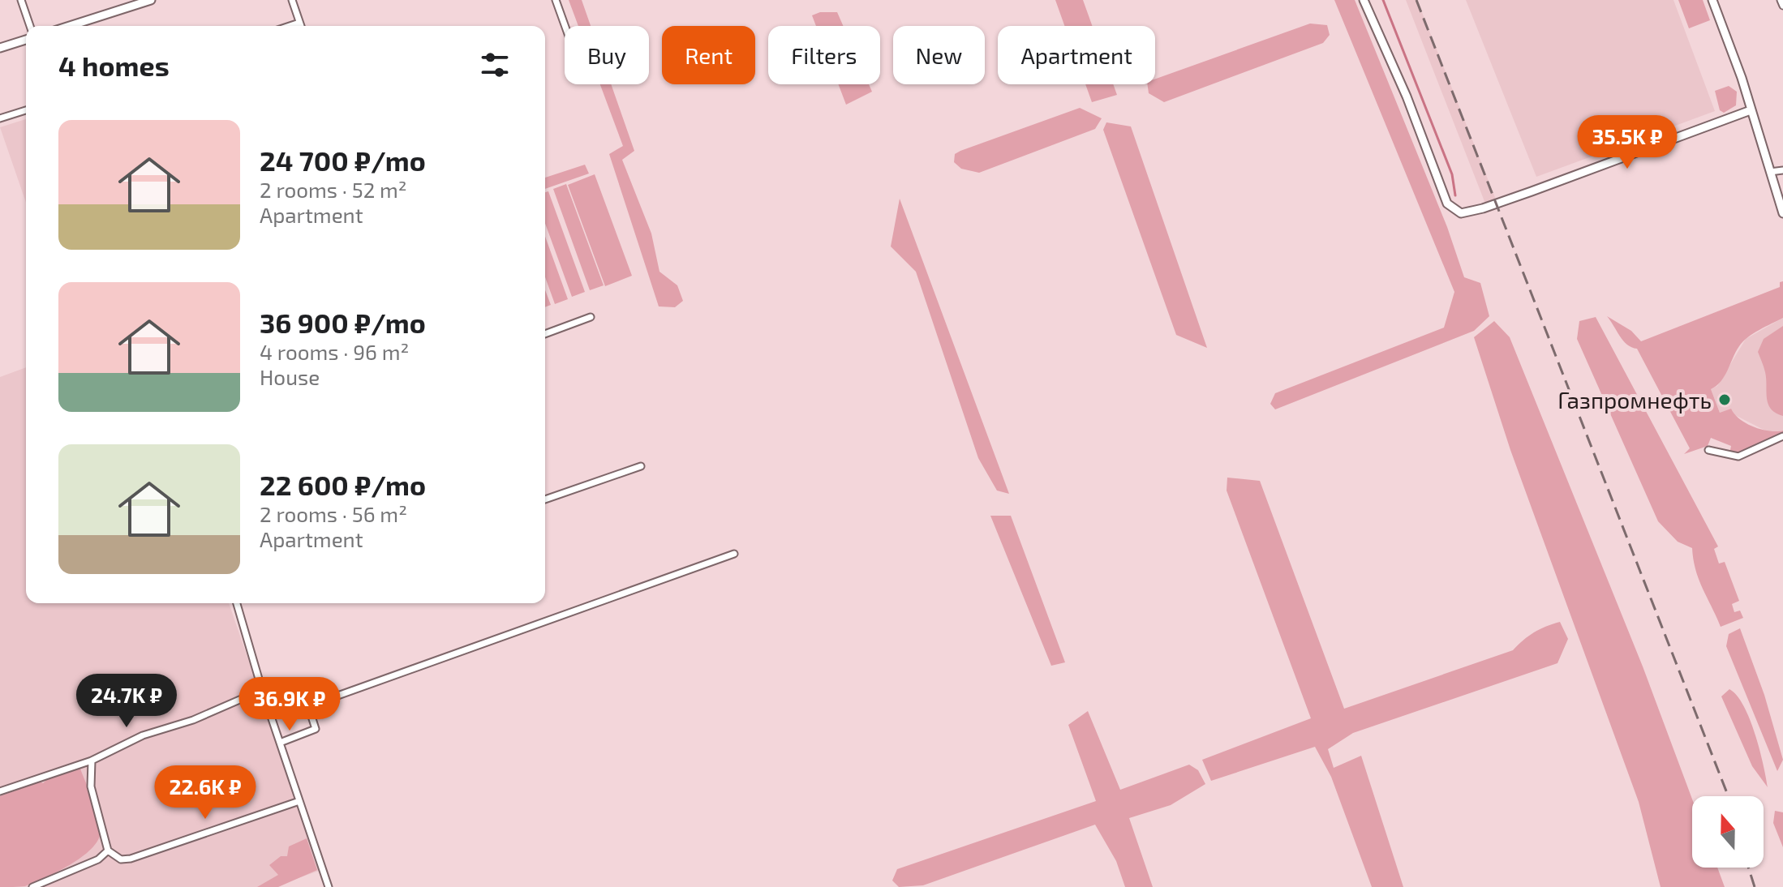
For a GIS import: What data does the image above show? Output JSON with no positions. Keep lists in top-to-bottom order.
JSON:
{
  "places": ["Газпромнефть"],
  "north": "top",
  "page": {
    "chip": [
      "Buy",
      "Rent",
      "Filters",
      "New",
      "Apartment"
    ],
    "heading": "4 homes",
    "list": [
      {
        "name": "24 700 ₽/mo",
        "note": "2 rooms · 52 m² · Apartment"
      },
      {
        "name": "36 900 ₽/mo",
        "note": "4 rooms · 96 m² · House"
      },
      {
        "name": "22 600 ₽/mo",
        "note": "2 rooms · 56 m² · Apartment"
      }
    ],
    "price": [
      "35.5K ₽",
      "24.7K ₽",
      "36.9K ₽",
      "22.6K ₽"
    ]
  }
}
